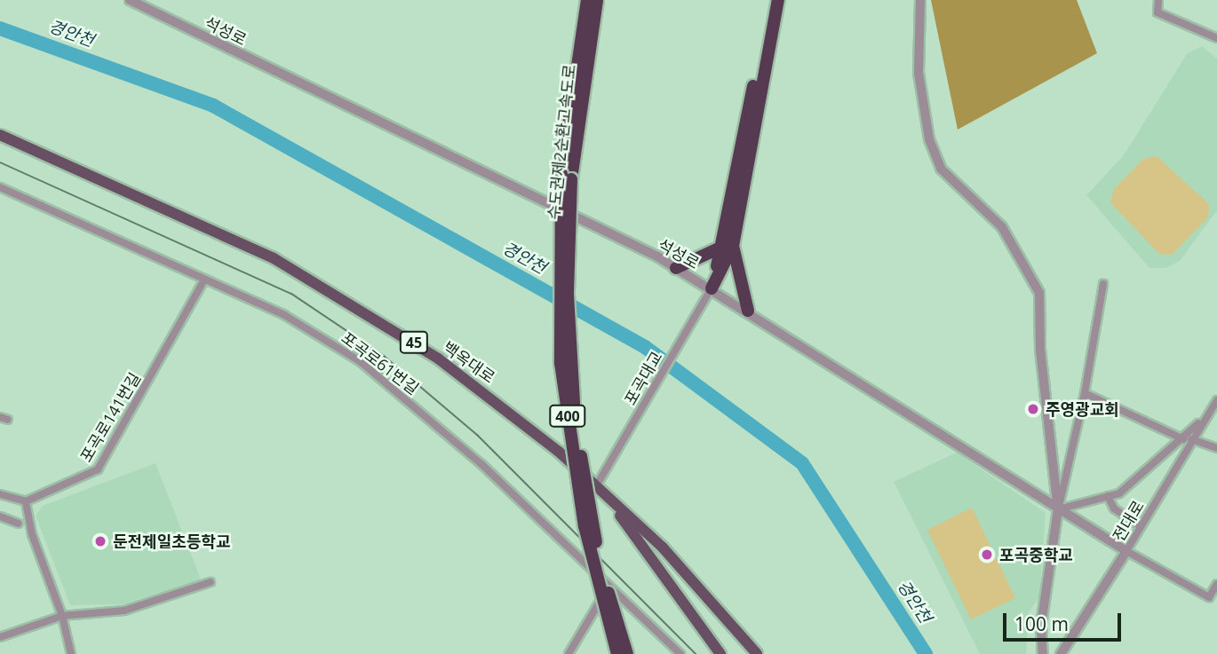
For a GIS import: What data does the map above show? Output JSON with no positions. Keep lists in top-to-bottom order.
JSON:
{
  "streets": {
    "highway": ["수도권제2순환고속도로", "400"],
    "main road": ["45", "백옥대로"],
    "street": [
      "석성로",
      "포곡로61번길",
      "포곡대교",
      "포곡로141번길",
      "전대로"
    ]
  },
  "crossings": [
    ["석성로", "포곡대교"],
    ["석성로", "전대로"],
    ["백옥대로", "포곡대교"],
    ["포곡로61번길", "포곡로141번길"]
  ],
  "water": ["경안천"],
  "places": ["주영광교회", "둔전제일초등학교", "포곡중학교"],
  "scale_bar": "100 m"
}
